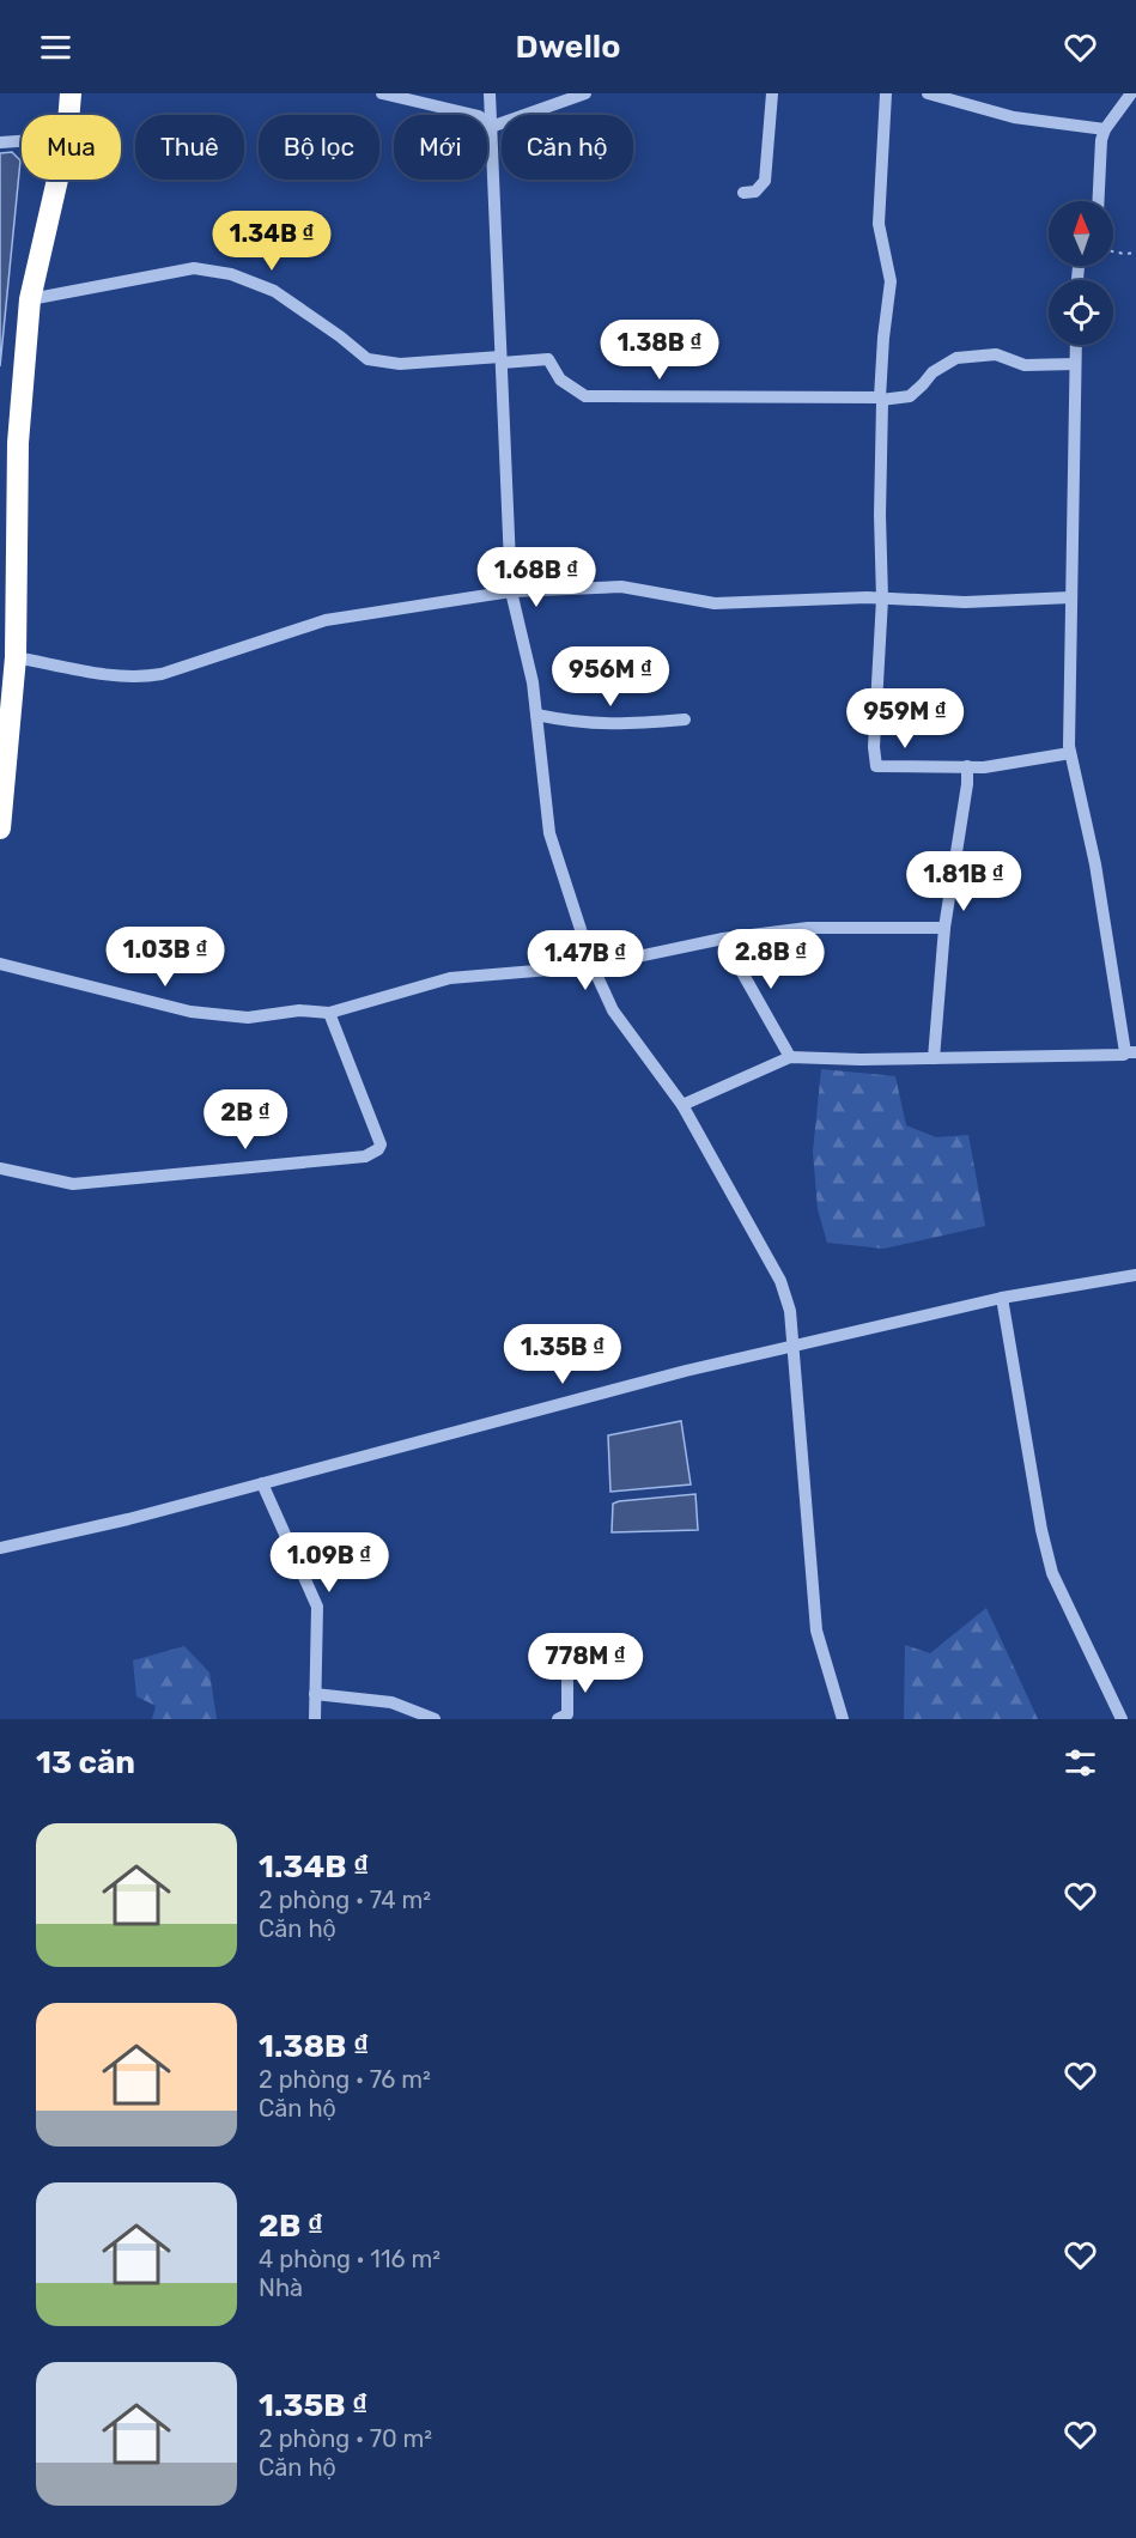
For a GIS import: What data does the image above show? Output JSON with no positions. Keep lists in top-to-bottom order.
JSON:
{
  "north": "top",
  "page": {
    "header": "Dwello",
    "chip": [
      "Mua",
      "Thuê",
      "Bộ lọc",
      "Mới",
      "Căn hộ"
    ],
    "price": [
      "1.34B ₫",
      "1.38B ₫",
      "1.68B ₫",
      "956M ₫",
      "959M ₫",
      "1.81B ₫",
      "1.03B ₫",
      "2.8B ₫",
      "1.47B ₫",
      "2B ₫",
      "1.35B ₫",
      "1.09B ₫",
      "778M ₫"
    ],
    "heading": "13 căn",
    "list": [
      {
        "name": "1.34B ₫",
        "note": "2 phòng · 74 m² · Căn hộ"
      },
      {
        "name": "1.38B ₫",
        "note": "2 phòng · 76 m² · Căn hộ"
      },
      {
        "name": "2B ₫",
        "note": "4 phòng · 116 m² · Nhà"
      },
      {
        "name": "1.35B ₫",
        "note": "2 phòng · 70 m² · Căn hộ"
      }
    ]
  }
}
